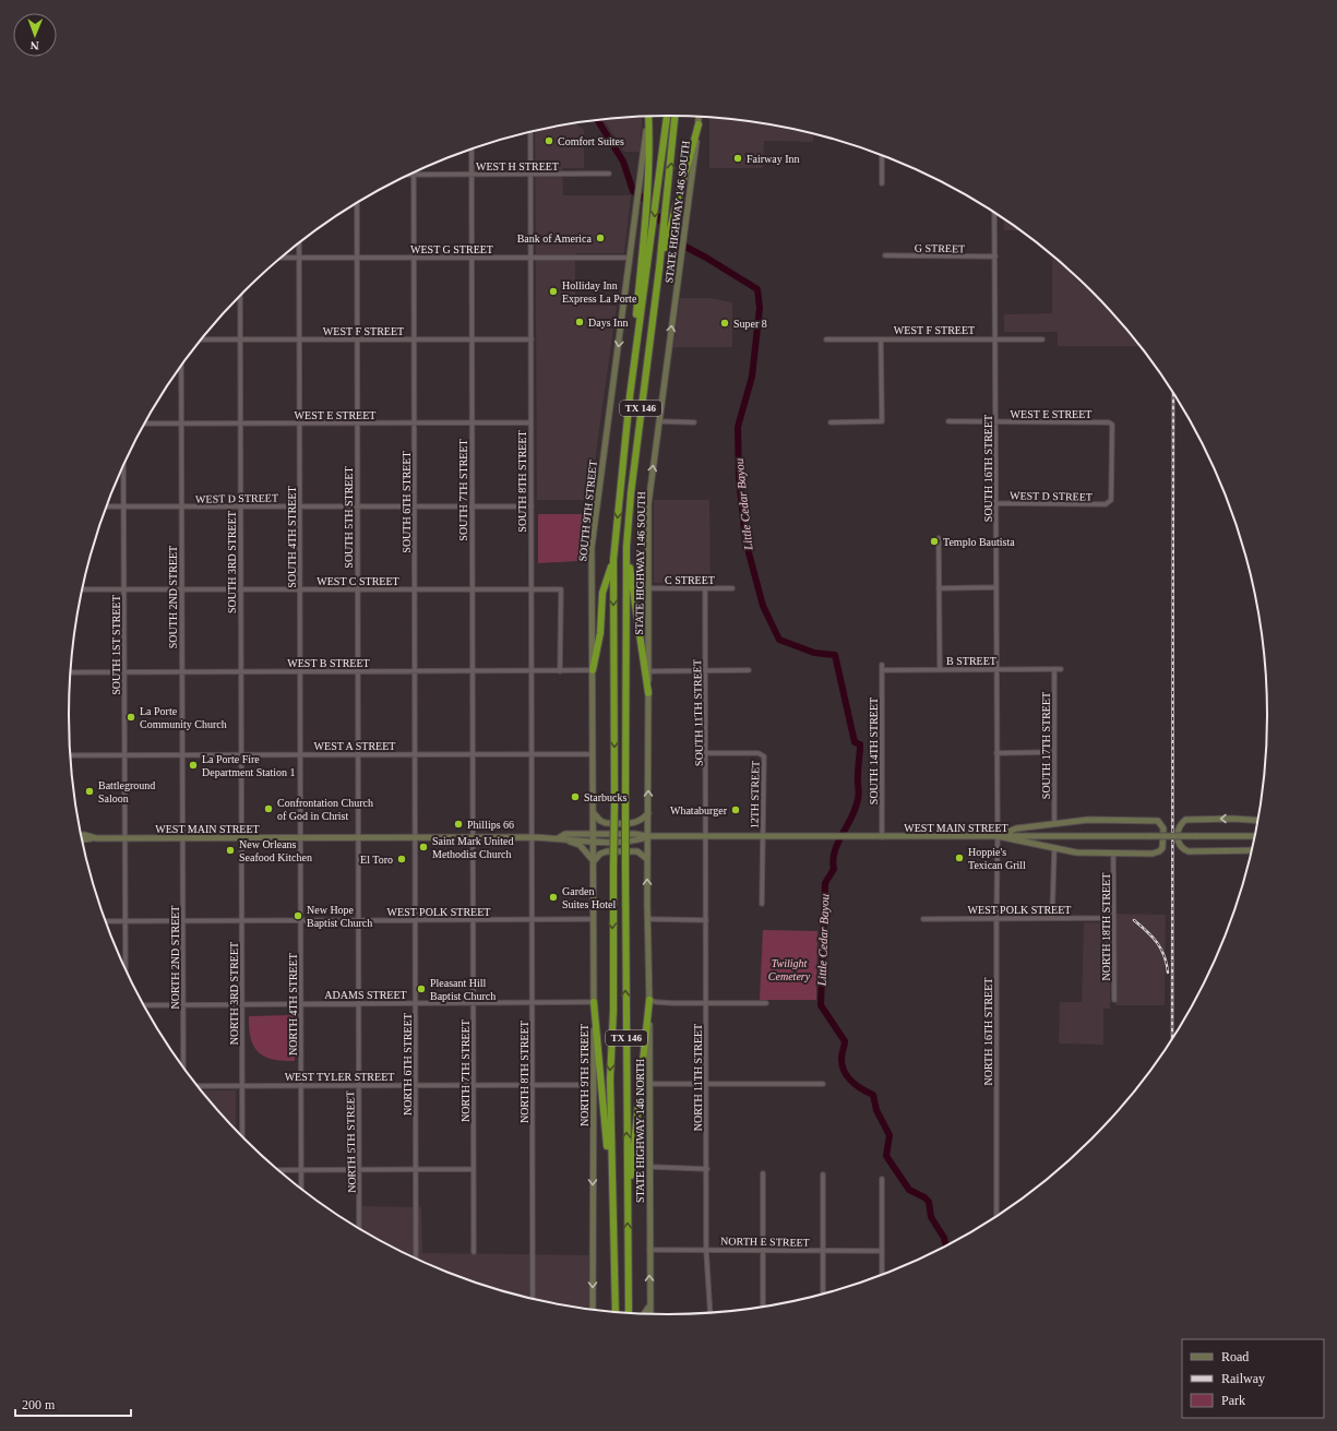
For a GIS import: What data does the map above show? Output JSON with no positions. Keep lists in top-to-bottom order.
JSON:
{
  "streets": {
    "highway": ["TX 146"],
    "main road": [
      "STATE HIGHWAY 146 SOUTH",
      "SOUTH 9TH STREET",
      "WEST MAIN STREET",
      "NORTH 9TH STREET",
      "STATE HIGHWAY 146 NORTH"
    ],
    "street": [
      "WEST H STREET",
      "G STREET",
      "WEST G STREET",
      "WEST F STREET",
      "WEST E STREET",
      "SOUTH 16TH STREET",
      "SOUTH 8TH STREET",
      "SOUTH 7TH STREET",
      "WEST D STREET",
      "SOUTH 6TH STREET",
      "SOUTH 5TH STREET",
      "SOUTH 4TH STREET",
      "SOUTH 3RD STREET",
      "C STREET",
      "WEST C STREET",
      "SOUTH 2ND STREET",
      "SOUTH 1ST STREET",
      "B STREET",
      "WEST B STREET",
      "SOUTH 11TH STREET",
      "WEST A STREET",
      "SOUTH 17TH STREET",
      "SOUTH 14TH STREET",
      "12TH STREET",
      "WEST POLK STREET",
      "NORTH 18TH STREET",
      "NORTH 2ND STREET",
      "NORTH 3RD STREET",
      "ADAMS STREET",
      "NORTH 4TH STREET",
      "NORTH 16TH STREET",
      "NORTH 6TH STREET",
      "NORTH 7TH STREET",
      "NORTH 8TH STREET",
      "WEST TYLER STREET",
      "NORTH 11TH STREET",
      "NORTH 5TH STREET",
      "NORTH E STREET"
    ]
  },
  "crossings": [
    ["WEST H STREET", "SOUTH 8TH STREET"],
    ["WEST H STREET", "SOUTH 7TH STREET"],
    ["WEST H STREET", "SOUTH 6TH STREET"],
    ["STATE HIGHWAY 146 SOUTH", "C STREET"],
    ["STATE HIGHWAY 146 SOUTH", "WEST MAIN STREET"],
    ["STATE HIGHWAY 146 SOUTH", "STATE HIGHWAY 146 NORTH"],
    ["G STREET", "SOUTH 16TH STREET"],
    ["WEST G STREET", "SOUTH 8TH STREET"],
    ["WEST G STREET", "SOUTH 7TH STREET"],
    ["WEST G STREET", "SOUTH 6TH STREET"],
    ["WEST G STREET", "SOUTH 9TH STREET"],
    ["WEST G STREET", "SOUTH 5TH STREET"],
    ["WEST G STREET", "SOUTH 4TH STREET"],
    ["WEST F STREET", "SOUTH 16TH STREET"],
    ["WEST F STREET", "SOUTH 8TH STREET"],
    ["WEST F STREET", "SOUTH 7TH STREET"],
    ["WEST F STREET", "SOUTH 6TH STREET"],
    ["WEST F STREET", "SOUTH 5TH STREET"],
    ["WEST F STREET", "SOUTH 4TH STREET"],
    ["WEST F STREET", "SOUTH 3RD STREET"],
    ["WEST E STREET", "SOUTH 16TH STREET"],
    ["WEST E STREET", "SOUTH 8TH STREET"],
    ["WEST E STREET", "SOUTH 7TH STREET"],
    ["WEST E STREET", "WEST D STREET"],
    ["WEST E STREET", "SOUTH 6TH STREET"],
    ["WEST E STREET", "SOUTH 5TH STREET"],
    ["WEST E STREET", "SOUTH 4TH STREET"],
    ["WEST E STREET", "SOUTH 3RD STREET"],
    ["WEST E STREET", "SOUTH 2ND STREET"],
    ["SOUTH 16TH STREET", "WEST D STREET"],
    ["SOUTH 16TH STREET", "B STREET"],
    ["SOUTH 16TH STREET", "WEST MAIN STREET"],
    ["SOUTH 16TH STREET", "NORTH 16TH STREET"],
    ["SOUTH 8TH STREET", "WEST D STREET"],
    ["SOUTH 8TH STREET", "WEST C STREET"],
    ["SOUTH 8TH STREET", "WEST B STREET"],
    ["SOUTH 8TH STREET", "WEST A STREET"],
    ["SOUTH 8TH STREET", "WEST MAIN STREET"],
    ["SOUTH 8TH STREET", "NORTH 8TH STREET"],
    ["SOUTH 7TH STREET", "WEST D STREET"],
    ["SOUTH 7TH STREET", "WEST C STREET"],
    ["SOUTH 7TH STREET", "WEST B STREET"],
    ["SOUTH 7TH STREET", "WEST A STREET"],
    ["SOUTH 7TH STREET", "WEST MAIN STREET"],
    ["SOUTH 7TH STREET", "NORTH 7TH STREET"],
    ["WEST D STREET", "SOUTH 6TH STREET"],
    ["WEST D STREET", "SOUTH 5TH STREET"],
    ["WEST D STREET", "SOUTH 4TH STREET"],
    ["WEST D STREET", "SOUTH 3RD STREET"],
    ["WEST D STREET", "SOUTH 2ND STREET"],
    ["WEST D STREET", "SOUTH 1ST STREET"],
    ["SOUTH 6TH STREET", "WEST C STREET"],
    ["SOUTH 6TH STREET", "WEST B STREET"],
    ["SOUTH 6TH STREET", "WEST A STREET"],
    ["SOUTH 6TH STREET", "WEST MAIN STREET"],
    ["SOUTH 6TH STREET", "NORTH 6TH STREET"],
    ["SOUTH 9TH STREET", "WEST B STREET"],
    ["SOUTH 9TH STREET", "WEST A STREET"],
    ["SOUTH 9TH STREET", "WEST MAIN STREET"],
    ["SOUTH 9TH STREET", "NORTH 9TH STREET"],
    ["SOUTH 5TH STREET", "WEST C STREET"],
    ["SOUTH 5TH STREET", "WEST B STREET"],
    ["SOUTH 5TH STREET", "WEST A STREET"],
    ["SOUTH 5TH STREET", "WEST MAIN STREET"],
    ["SOUTH 5TH STREET", "NORTH 5TH STREET"],
    ["SOUTH 4TH STREET", "WEST C STREET"],
    ["SOUTH 4TH STREET", "WEST B STREET"],
    ["SOUTH 4TH STREET", "WEST A STREET"],
    ["SOUTH 4TH STREET", "WEST MAIN STREET"],
    ["SOUTH 4TH STREET", "NORTH 4TH STREET"],
    ["SOUTH 3RD STREET", "WEST C STREET"],
    ["SOUTH 3RD STREET", "WEST B STREET"],
    ["SOUTH 3RD STREET", "WEST A STREET"],
    ["SOUTH 3RD STREET", "WEST MAIN STREET"],
    ["SOUTH 3RD STREET", "NORTH 3RD STREET"],
    ["C STREET", "SOUTH 11TH STREET"],
    ["WEST C STREET", "SOUTH 2ND STREET"],
    ["WEST C STREET", "SOUTH 1ST STREET"],
    ["WEST C STREET", "WEST B STREET"],
    ["SOUTH 2ND STREET", "WEST B STREET"],
    ["SOUTH 2ND STREET", "WEST A STREET"],
    ["SOUTH 2ND STREET", "WEST MAIN STREET"],
    ["SOUTH 2ND STREET", "NORTH 2ND STREET"],
    ["SOUTH 1ST STREET", "WEST B STREET"],
    ["SOUTH 1ST STREET", "WEST A STREET"],
    ["SOUTH 1ST STREET", "WEST MAIN STREET"],
    ["SOUTH 1ST STREET", "WEST POLK STREET"],
    ["B STREET", "SOUTH 17TH STREET"],
    ["B STREET", "SOUTH 14TH STREET"],
    ["SOUTH 11TH STREET", "12TH STREET"],
    ["SOUTH 11TH STREET", "WEST MAIN STREET"],
    ["SOUTH 11TH STREET", "NORTH 11TH STREET"],
    ["SOUTH 14TH STREET", "WEST MAIN STREET"],
    ["12TH STREET", "WEST MAIN STREET"],
    ["WEST MAIN STREET", "NORTH 2ND STREET"],
    ["WEST MAIN STREET", "NORTH 3RD STREET"],
    ["WEST MAIN STREET", "NORTH 4TH STREET"],
    ["WEST MAIN STREET", "NORTH 16TH STREET"],
    ["WEST MAIN STREET", "NORTH 6TH STREET"],
    ["WEST MAIN STREET", "NORTH 7TH STREET"],
    ["WEST MAIN STREET", "NORTH 8TH STREET"],
    ["WEST MAIN STREET", "NORTH 9TH STREET"],
    ["WEST MAIN STREET", "NORTH 11TH STREET"],
    ["WEST MAIN STREET", "STATE HIGHWAY 146 NORTH"],
    ["WEST MAIN STREET", "NORTH 5TH STREET"],
    ["WEST POLK STREET", "NORTH 18TH STREET"],
    ["WEST POLK STREET", "NORTH 2ND STREET"],
    ["WEST POLK STREET", "NORTH 3RD STREET"],
    ["WEST POLK STREET", "NORTH 4TH STREET"],
    ["WEST POLK STREET", "NORTH 16TH STREET"],
    ["WEST POLK STREET", "NORTH 6TH STREET"],
    ["WEST POLK STREET", "NORTH 7TH STREET"],
    ["WEST POLK STREET", "NORTH 8TH STREET"],
    ["WEST POLK STREET", "NORTH 9TH STREET"],
    ["WEST POLK STREET", "NORTH 5TH STREET"],
    ["NORTH 2ND STREET", "ADAMS STREET"],
    ["NORTH 3RD STREET", "ADAMS STREET"],
    ["NORTH 3RD STREET", "WEST TYLER STREET"],
    ["ADAMS STREET", "NORTH 4TH STREET"],
    ["ADAMS STREET", "NORTH 6TH STREET"],
    ["ADAMS STREET", "NORTH 7TH STREET"],
    ["ADAMS STREET", "NORTH 8TH STREET"],
    ["ADAMS STREET", "NORTH 9TH STREET"],
    ["ADAMS STREET", "NORTH 5TH STREET"],
    ["NORTH 4TH STREET", "WEST TYLER STREET"],
    ["NORTH 6TH STREET", "WEST TYLER STREET"],
    ["NORTH 7TH STREET", "WEST TYLER STREET"],
    ["NORTH 8TH STREET", "WEST TYLER STREET"],
    ["NORTH 9TH STREET", "WEST TYLER STREET"],
    ["WEST TYLER STREET", "NORTH 5TH STREET"],
    ["NORTH 11TH STREET", "NORTH E STREET"],
    ["STATE HIGHWAY 146 NORTH", "NORTH E STREET"]
  ],
  "one_way": ["STATE HIGHWAY 146 SOUTH", "SOUTH 9TH STREET", "NORTH 9TH STREET"],
  "water": ["Little Cedar Bayou"],
  "parks": ["Twilight Cemetery"],
  "places": [
    "Comfort Suites",
    "Fairway Inn",
    "Bank of America",
    "Holliday Inn Express La Porte",
    "Days Inn",
    "Super 8",
    "Templo Bautista",
    "La Porte Community Church",
    "La Porte Fire Department Station 1",
    "Battleground Saloon",
    "Starbucks",
    "Confrontation Church of God in Christ",
    "Whataburger",
    "Phillips 66",
    "Saint Mark United Methodist Church",
    "New Orleans Seafood Kitchen",
    "Hoppie's Texican Grill",
    "El Toro",
    "Garden Suites Hotel",
    "New Hope Baptist Church",
    "Pleasant Hill Baptist Church"
  ],
  "legend": ["Road", "Railway", "Park"],
  "scale_bar": "200 m",
  "north": "bottom"
}
